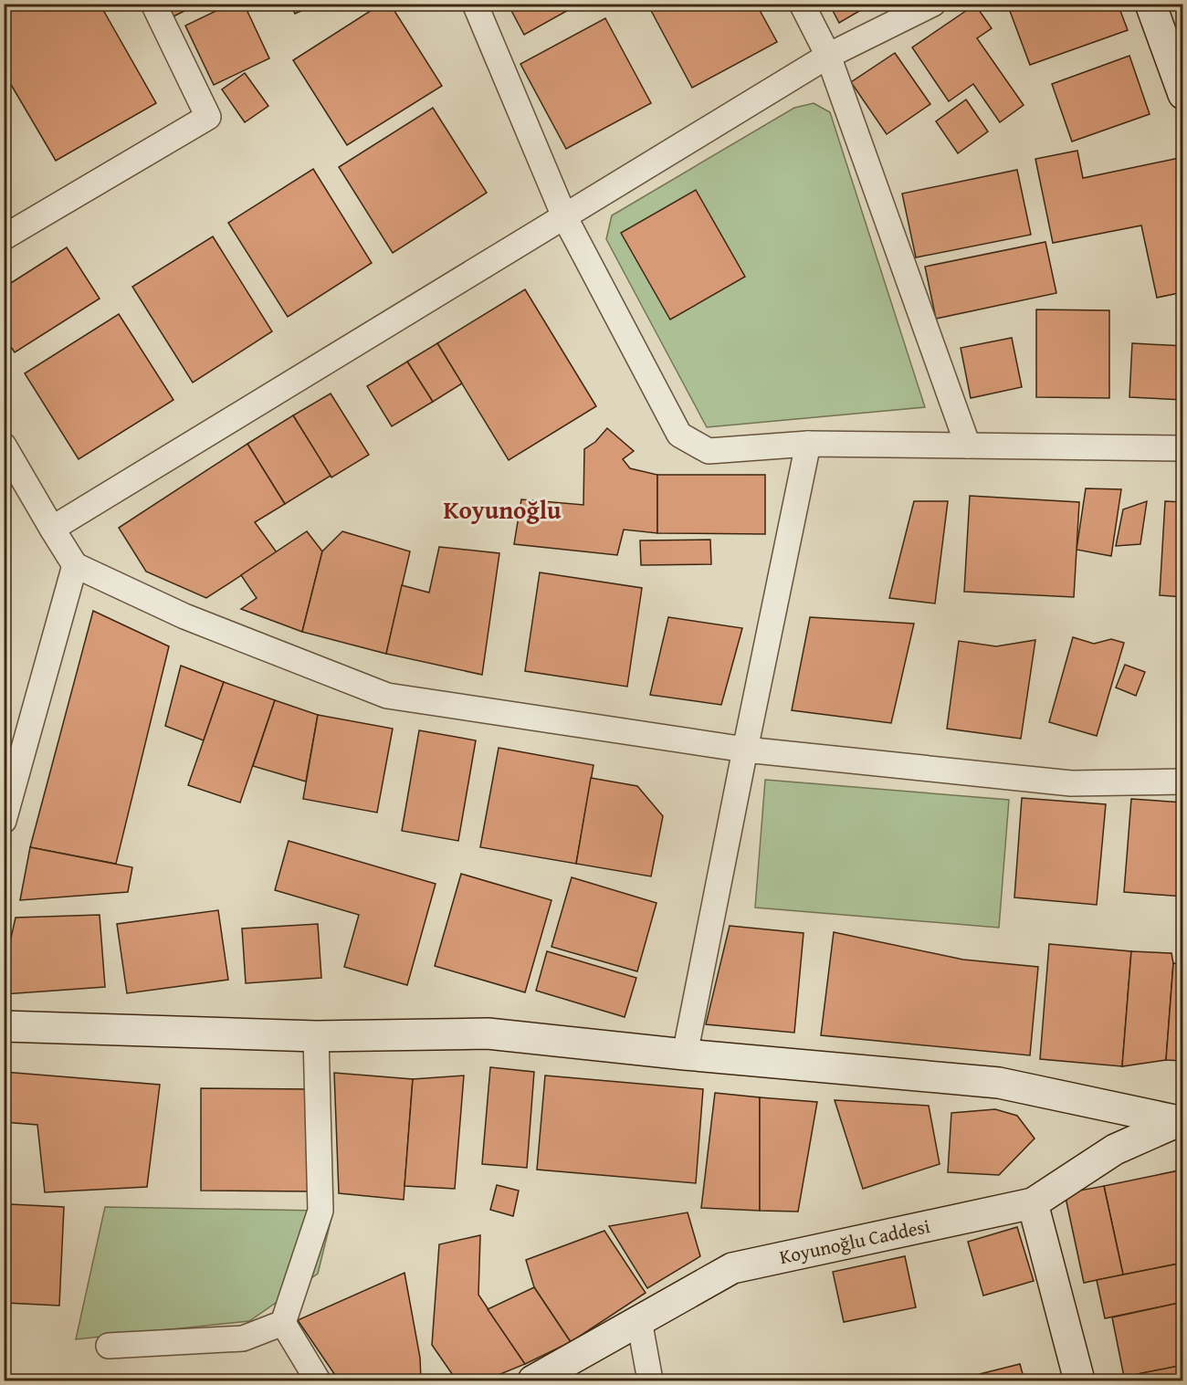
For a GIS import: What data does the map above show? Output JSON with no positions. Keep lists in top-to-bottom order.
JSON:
{
  "streets": {
    "street": ["Koyunoğlu Caddesi"]
  },
  "districts": ["Koyunoğlu"]
}
